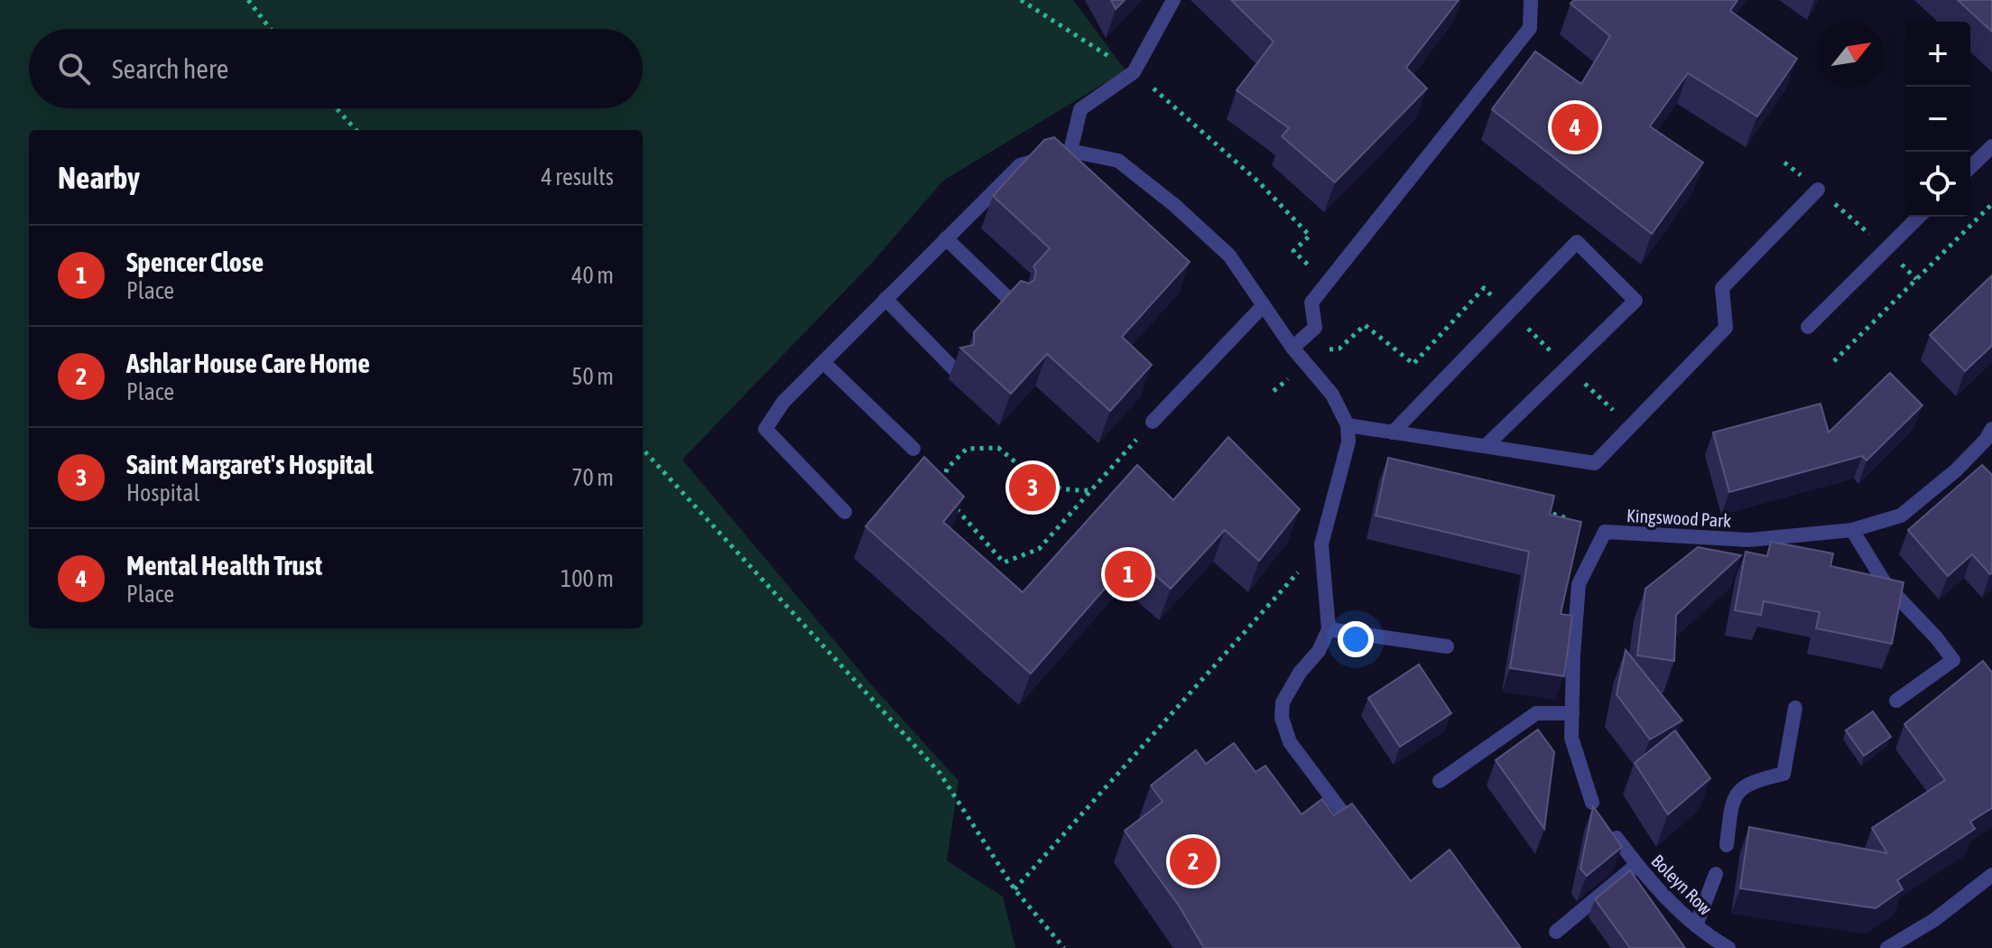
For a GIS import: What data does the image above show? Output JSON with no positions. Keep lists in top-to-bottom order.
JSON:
{
  "streets": {
    "street": ["Kingswood Park", "Boleyn Row"]
  },
  "north": "top right",
  "page": {
    "map_buttons": ["+", "−"],
    "search": "Search here",
    "pins": [
      "4",
      "3",
      "1",
      "2"
    ],
    "heading": ["Nearby", "4 results"],
    "list": [
      {
        "mark": "1",
        "name": "Spencer Close",
        "note": "Place",
        "value": "40 m"
      },
      {
        "mark": "2",
        "name": "Ashlar House Care Home",
        "note": "Place",
        "value": "50 m"
      },
      {
        "mark": "3",
        "name": "Saint Margaret's Hospital",
        "note": "Hospital",
        "value": "70 m"
      },
      {
        "mark": "4",
        "name": "Mental Health Trust",
        "note": "Place",
        "value": "100 m"
      }
    ]
  }
}
